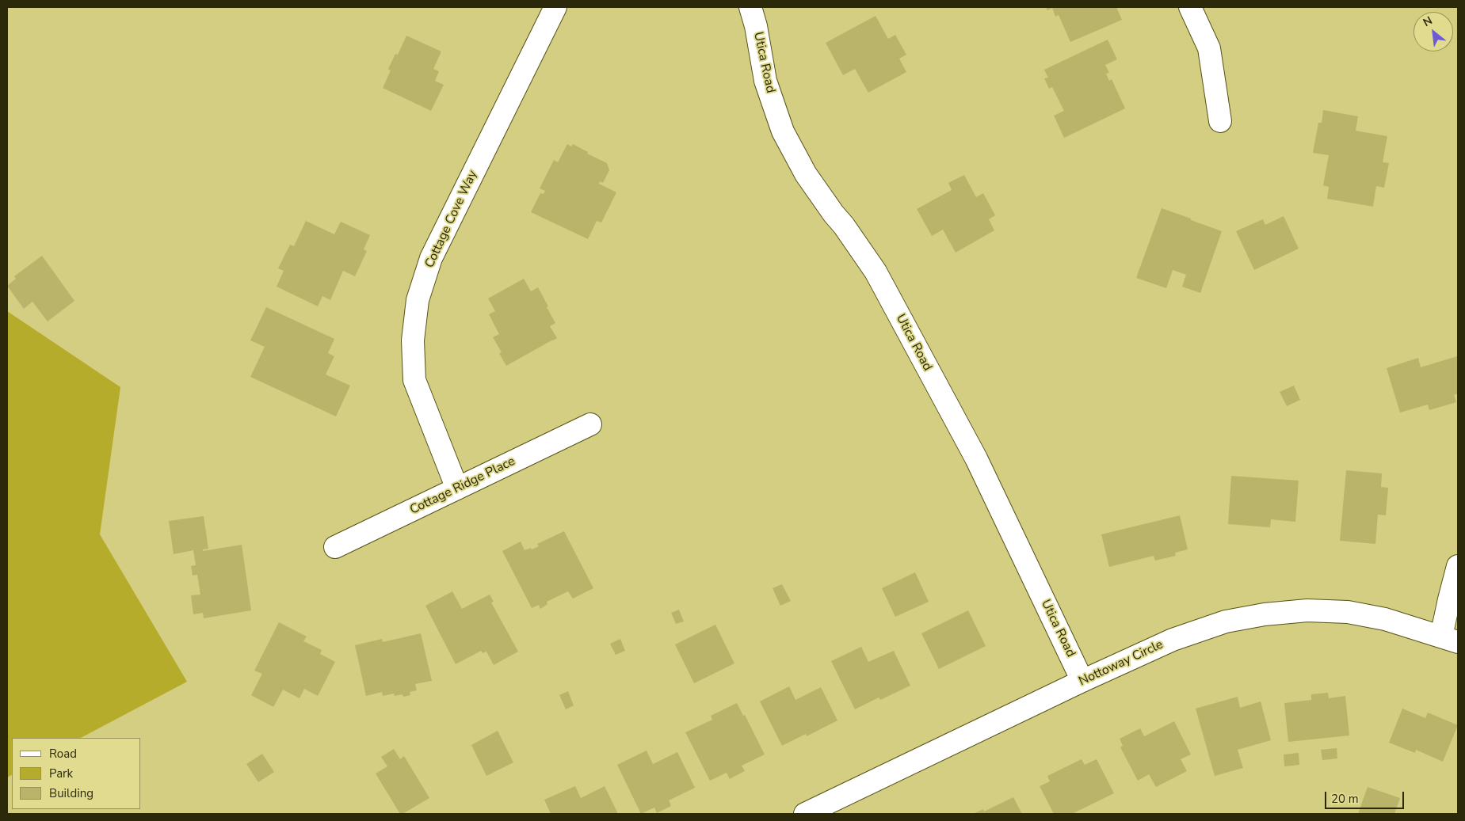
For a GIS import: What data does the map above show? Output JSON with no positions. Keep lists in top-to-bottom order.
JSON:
{
  "streets": {
    "street": [
      "Utica Road",
      "Cottage Cove Way",
      "Cottage Ridge Place",
      "Nottoway Circle"
    ]
  },
  "crossings": [
    ["Utica Road", "Nottoway Circle"],
    ["Cottage Cove Way", "Cottage Ridge Place"]
  ],
  "legend": ["Road", "Park", "Building"],
  "scale_bar": "20 m",
  "north": "top left"
}
